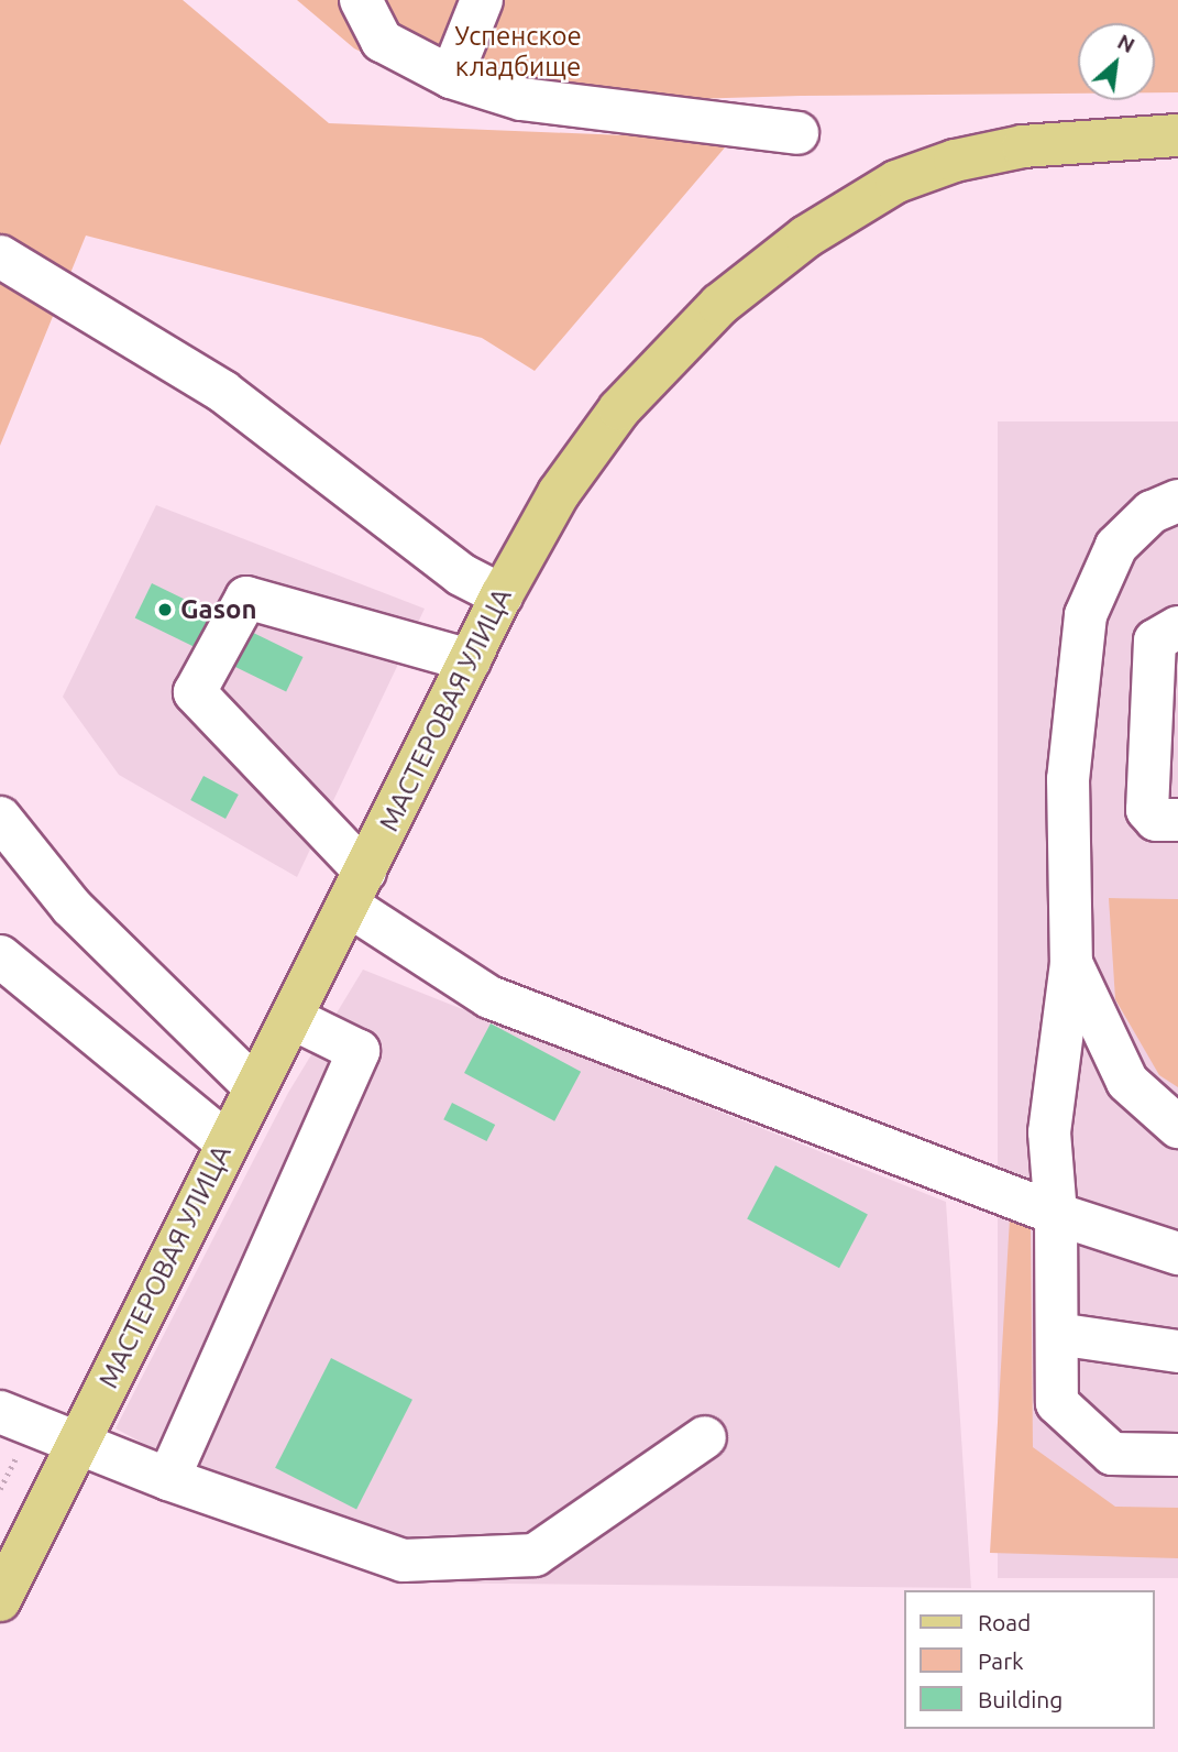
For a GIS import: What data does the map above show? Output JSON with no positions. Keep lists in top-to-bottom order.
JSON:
{
  "streets": {
    "main road": ["МАСТЕРОВАЯ УЛИЦА"]
  },
  "parks": ["Успенское кладбище"],
  "places": ["Gason"],
  "legend": ["Road", "Park", "Building"],
  "north": "top right"
}
